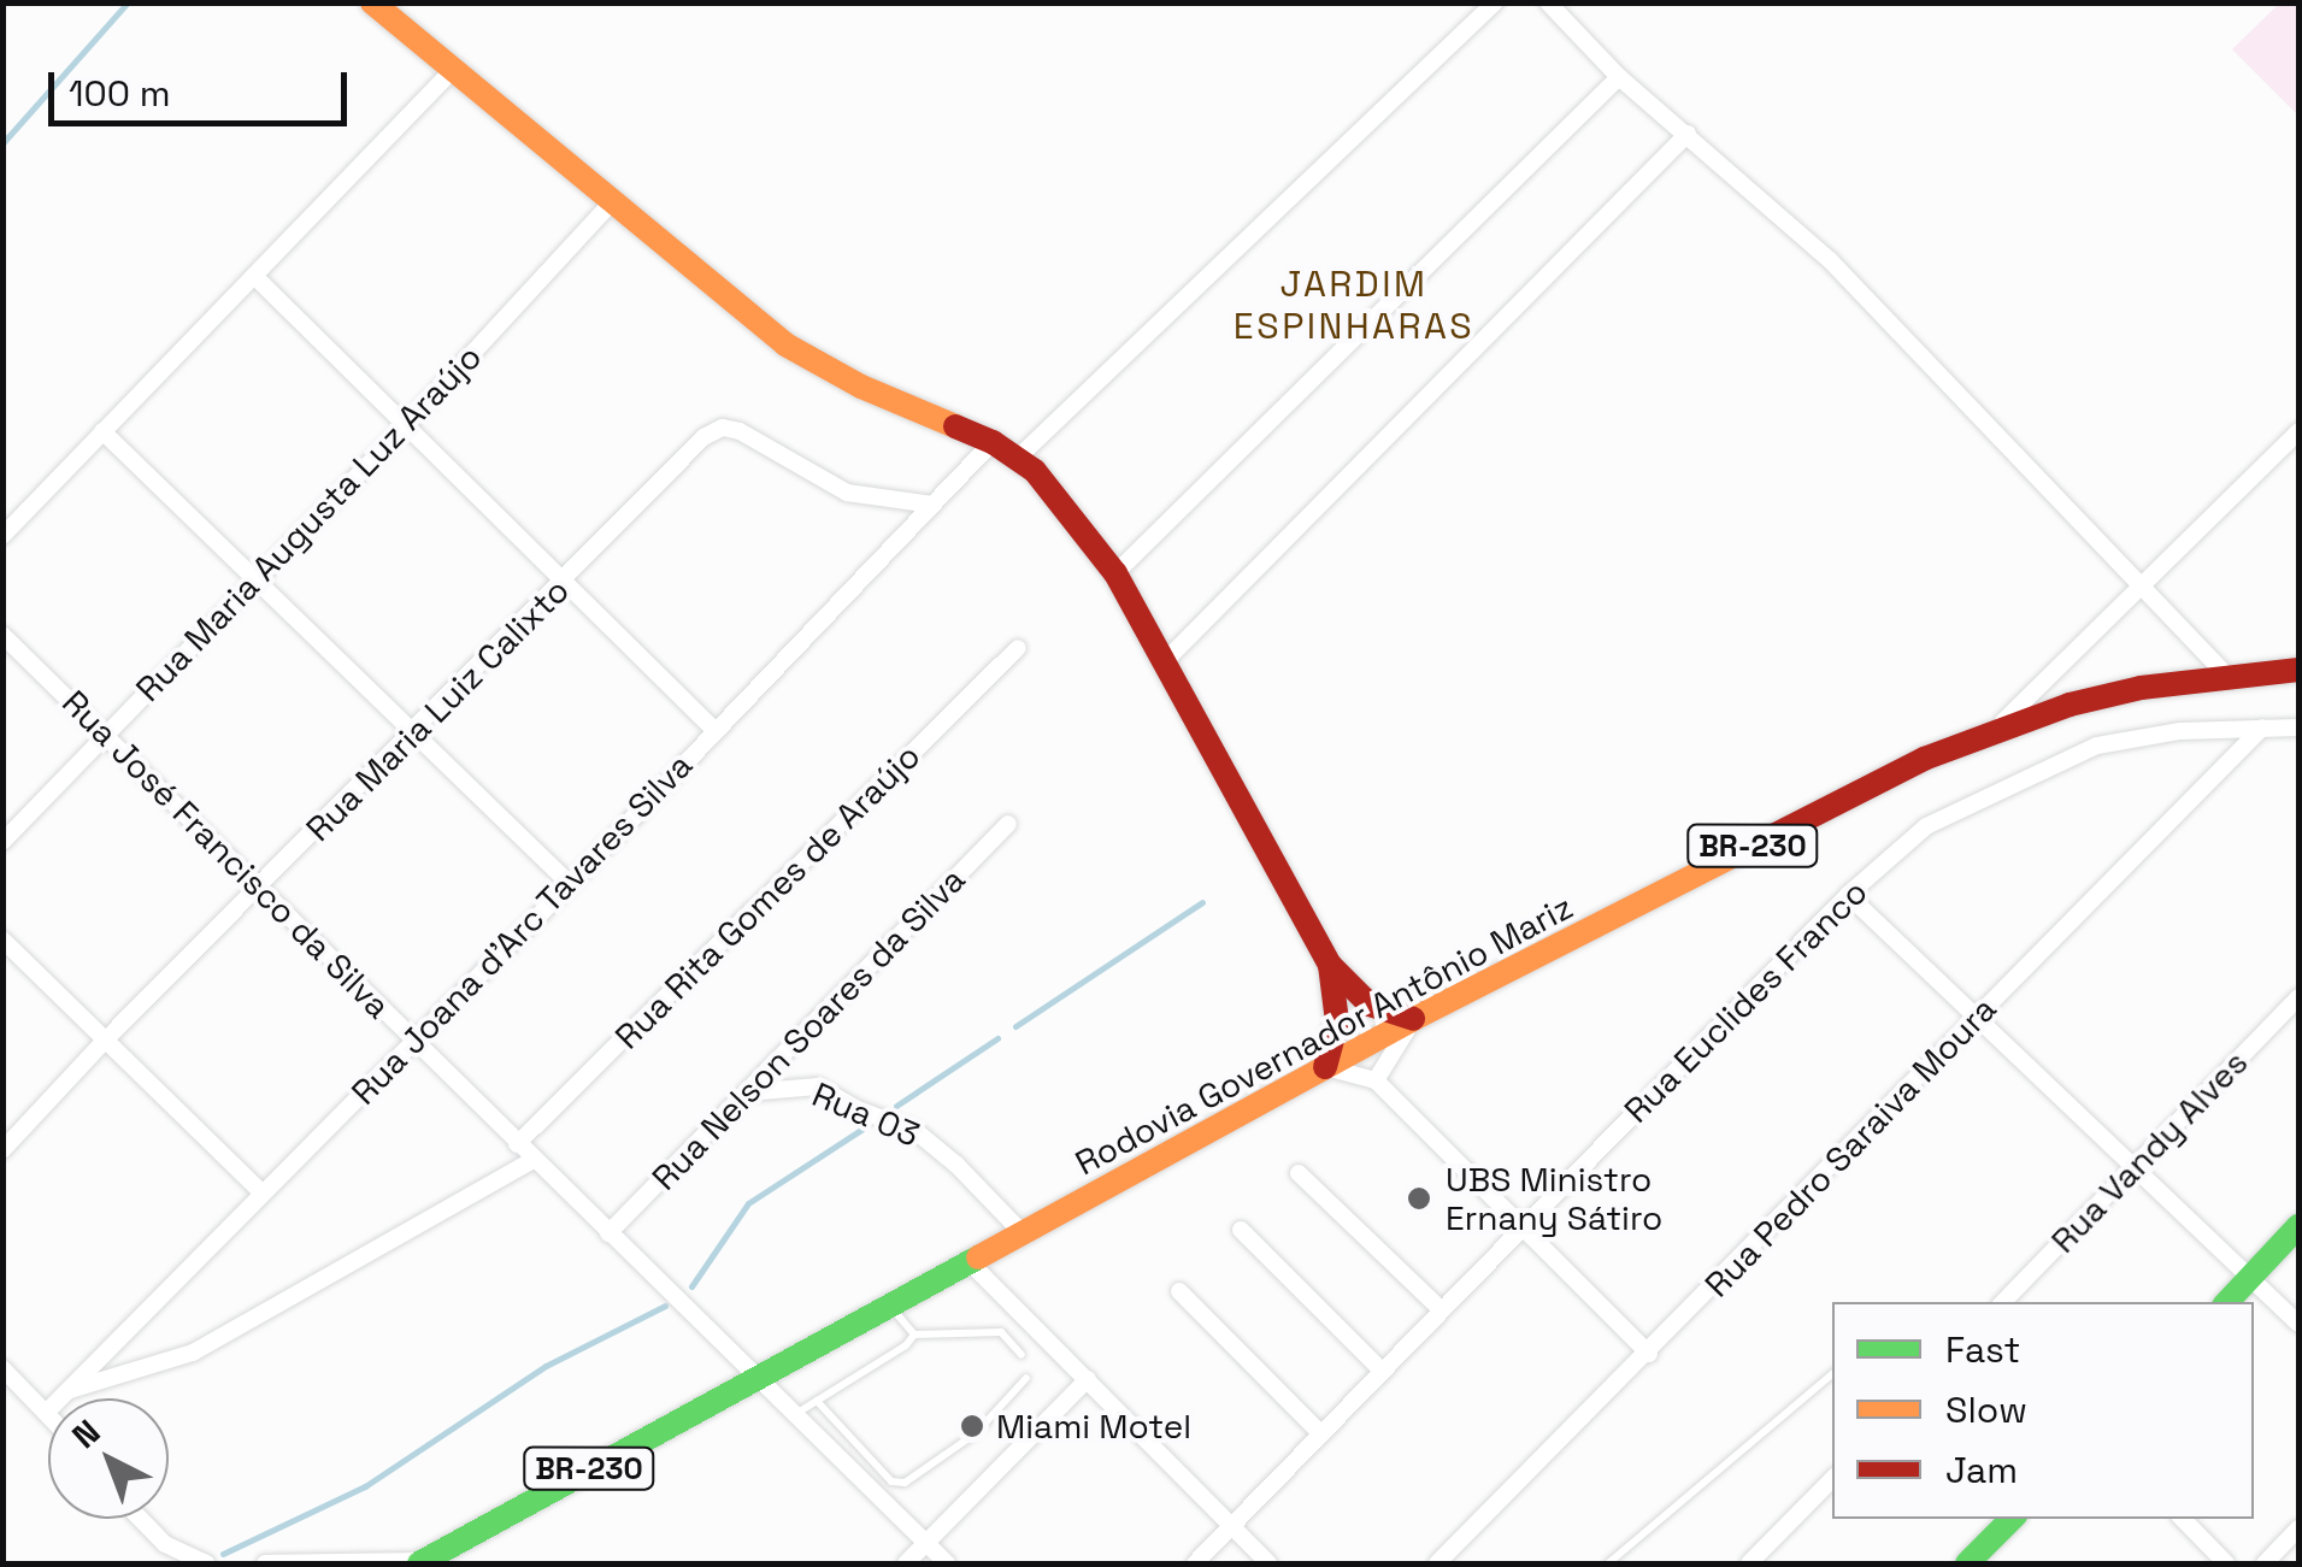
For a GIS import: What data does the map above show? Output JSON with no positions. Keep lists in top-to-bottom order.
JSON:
{
  "streets": {
    "main road": ["BR-230", "Rodovia Governador Antônio Mariz"],
    "street": [
      "Rua Maria Augusta Luz Araújo",
      "Rua Maria Luiz Calixto",
      "Rua José Francisco da Silva",
      "Rua Rita Gomes de Araújo",
      "Rua Joana d'Arc Tavares Silva",
      "Rua Euclides Franco",
      "Rua Nelson Soares da Silva",
      "Rua 03",
      "Rua Pedro Saraiva Moura",
      "Rua Vandy Alves"
    ]
  },
  "crossings": [
    ["Rua Maria Augusta Luz Araújo", "Rua José Francisco da Silva"],
    ["Rua Maria Luiz Calixto", "Rua José Francisco da Silva"],
    ["Rua Maria Luiz Calixto", "Rua Joana d'Arc Tavares Silva"],
    ["Rua José Francisco da Silva", "Rua Rita Gomes de Araújo"],
    ["Rua José Francisco da Silva", "Rua Joana d'Arc Tavares Silva"],
    ["Rua José Francisco da Silva", "Rua Nelson Soares da Silva"],
    ["Rua José Francisco da Silva", "Rodovia Governador Antônio Mariz"],
    ["Rua Euclides Franco", "Rua Pedro Saraiva Moura"],
    ["Rua Nelson Soares da Silva", "Rua 03"],
    ["Rodovia Governador Antônio Mariz", "Rua 03"]
  ],
  "districts": ["JARDIM ESPINHARAS"],
  "places": ["UBS Ministro Ernany Sátiro", "Miami Motel"],
  "legend": ["Fast", "Slow", "Jam"],
  "scale_bar": "100 m",
  "north": "top left"
}
